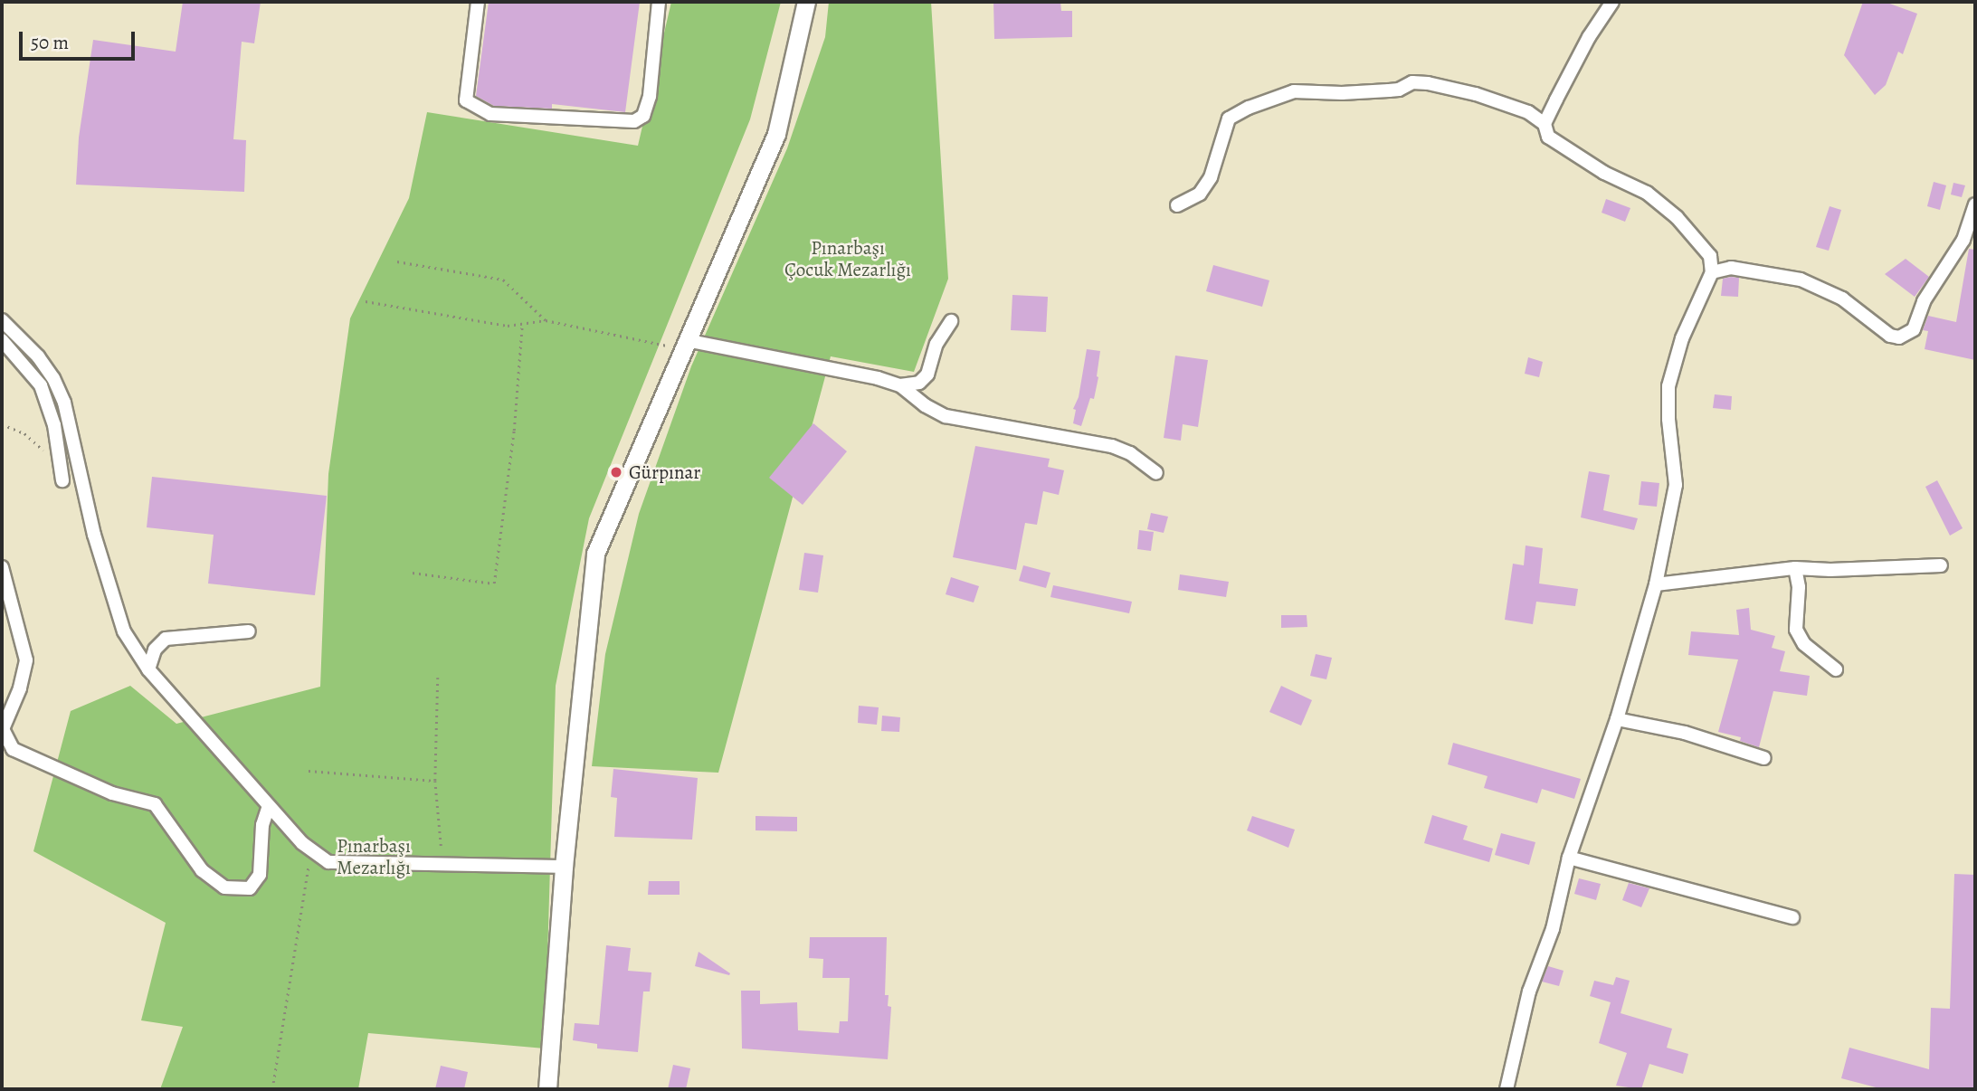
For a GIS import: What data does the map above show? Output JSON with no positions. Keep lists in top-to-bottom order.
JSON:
{
  "parks": ["Pınarbaşı Çocuk Mezarlığı", "Pınarbaşı Mezarlığı"],
  "places": ["Gürpınar"],
  "scale_bar": "50 m"
}
